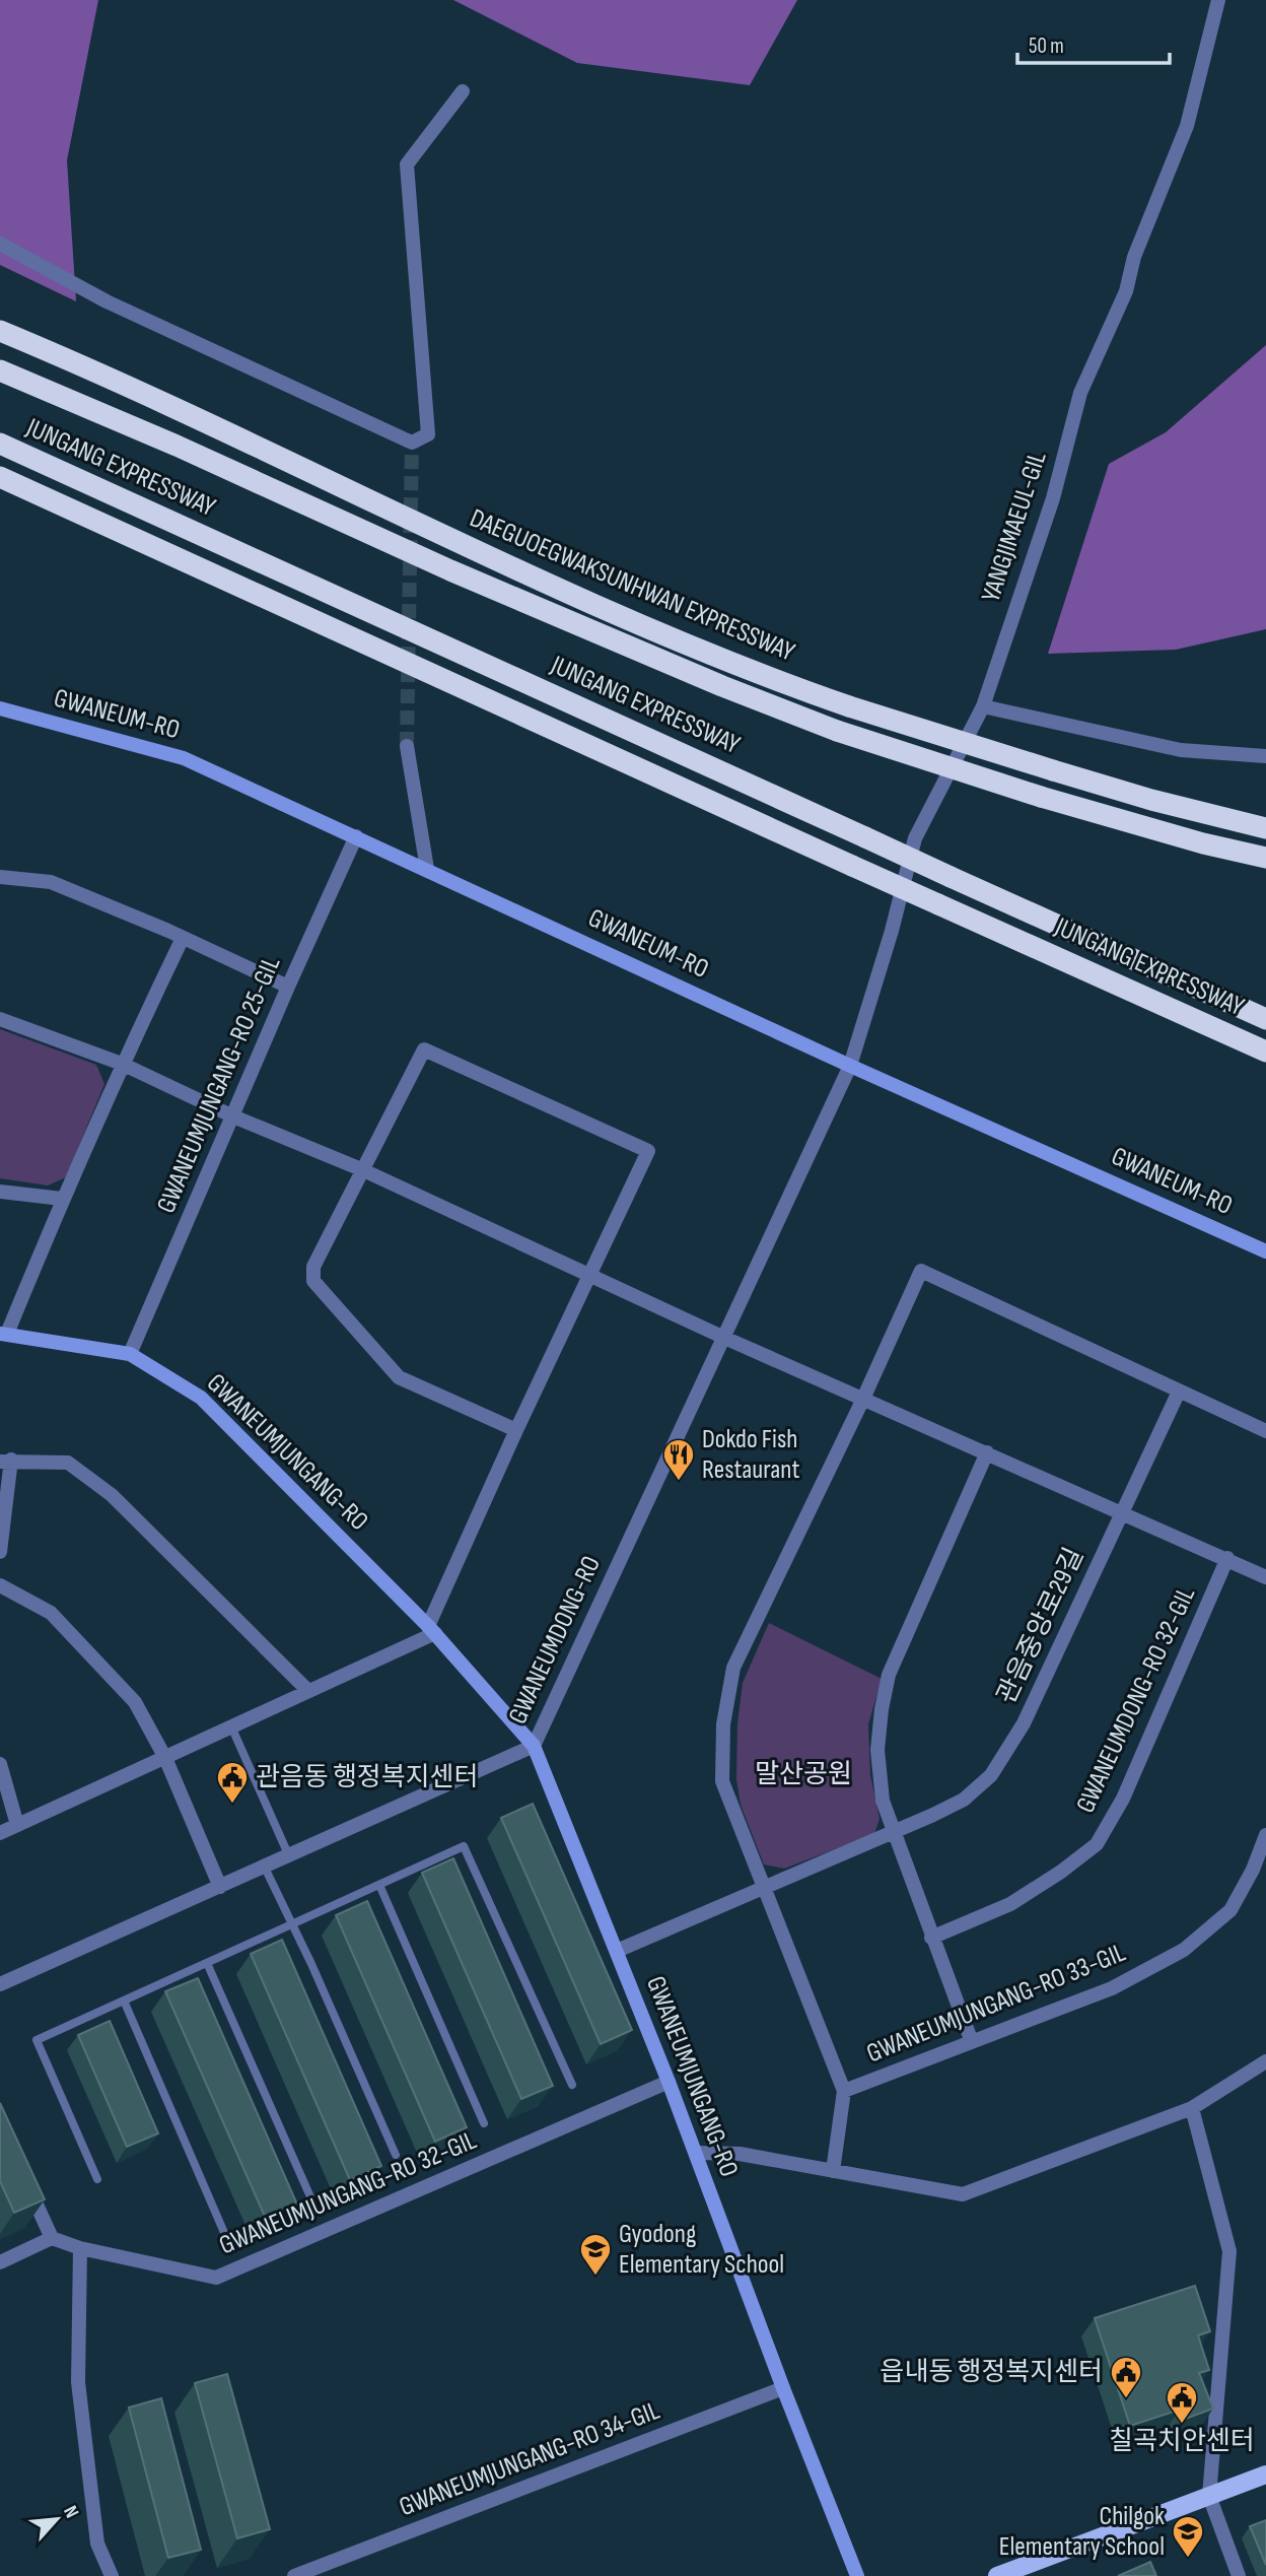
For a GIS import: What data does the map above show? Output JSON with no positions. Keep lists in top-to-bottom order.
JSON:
{
  "streets": {
    "highway": ["JUNGANG EXPRESSWAY", "DAEGUOEGWAKSUNHWAN EXPRESSWAY"],
    "main road": ["GWANEUM-RO", "GWANEUMJUNGANG-RO"],
    "street": [
      "YANGJIMAEUL-GIL",
      "GWANEUMJUNGANG-RO 25-GIL",
      "관음중앙로29길",
      "GWANEUMDONG-RO",
      "GWANEUMDONG-RO 32-GIL",
      "GWANEUMJUNGANG-RO 33-GIL",
      "GWANEUMJUNGANG-RO 32-GIL",
      "GWANEUMJUNGANG-RO 34-GIL"
    ]
  },
  "crossings": [
    ["YANGJIMAEUL-GIL", "GWANEUM-RO"],
    ["YANGJIMAEUL-GIL", "GWANEUMDONG-RO"],
    ["GWANEUM-RO", "GWANEUMJUNGANG-RO 25-GIL"],
    ["GWANEUM-RO", "GWANEUMDONG-RO"],
    ["GWANEUMJUNGANG-RO 25-GIL", "GWANEUMJUNGANG-RO"],
    ["GWANEUMJUNGANG-RO", "관음중앙로29길"],
    ["GWANEUMJUNGANG-RO", "GWANEUMDONG-RO"],
    ["GWANEUMJUNGANG-RO", "GWANEUMJUNGANG-RO 32-GIL"],
    ["GWANEUMJUNGANG-RO", "GWANEUMJUNGANG-RO 34-GIL"]
  ],
  "parks": ["말산공원"],
  "places": {
    "restaurant": ["Dokdo Fish Restaurant"],
    "public building": ["관음동 행정복지센터", "읍내동 행정복지센터", "칠곡치안센터"],
    "school or university": ["Gyodong Elementary School", "Chilgok Elementary School"]
  },
  "scale_bar": "50 m",
  "north": "top right"
}
